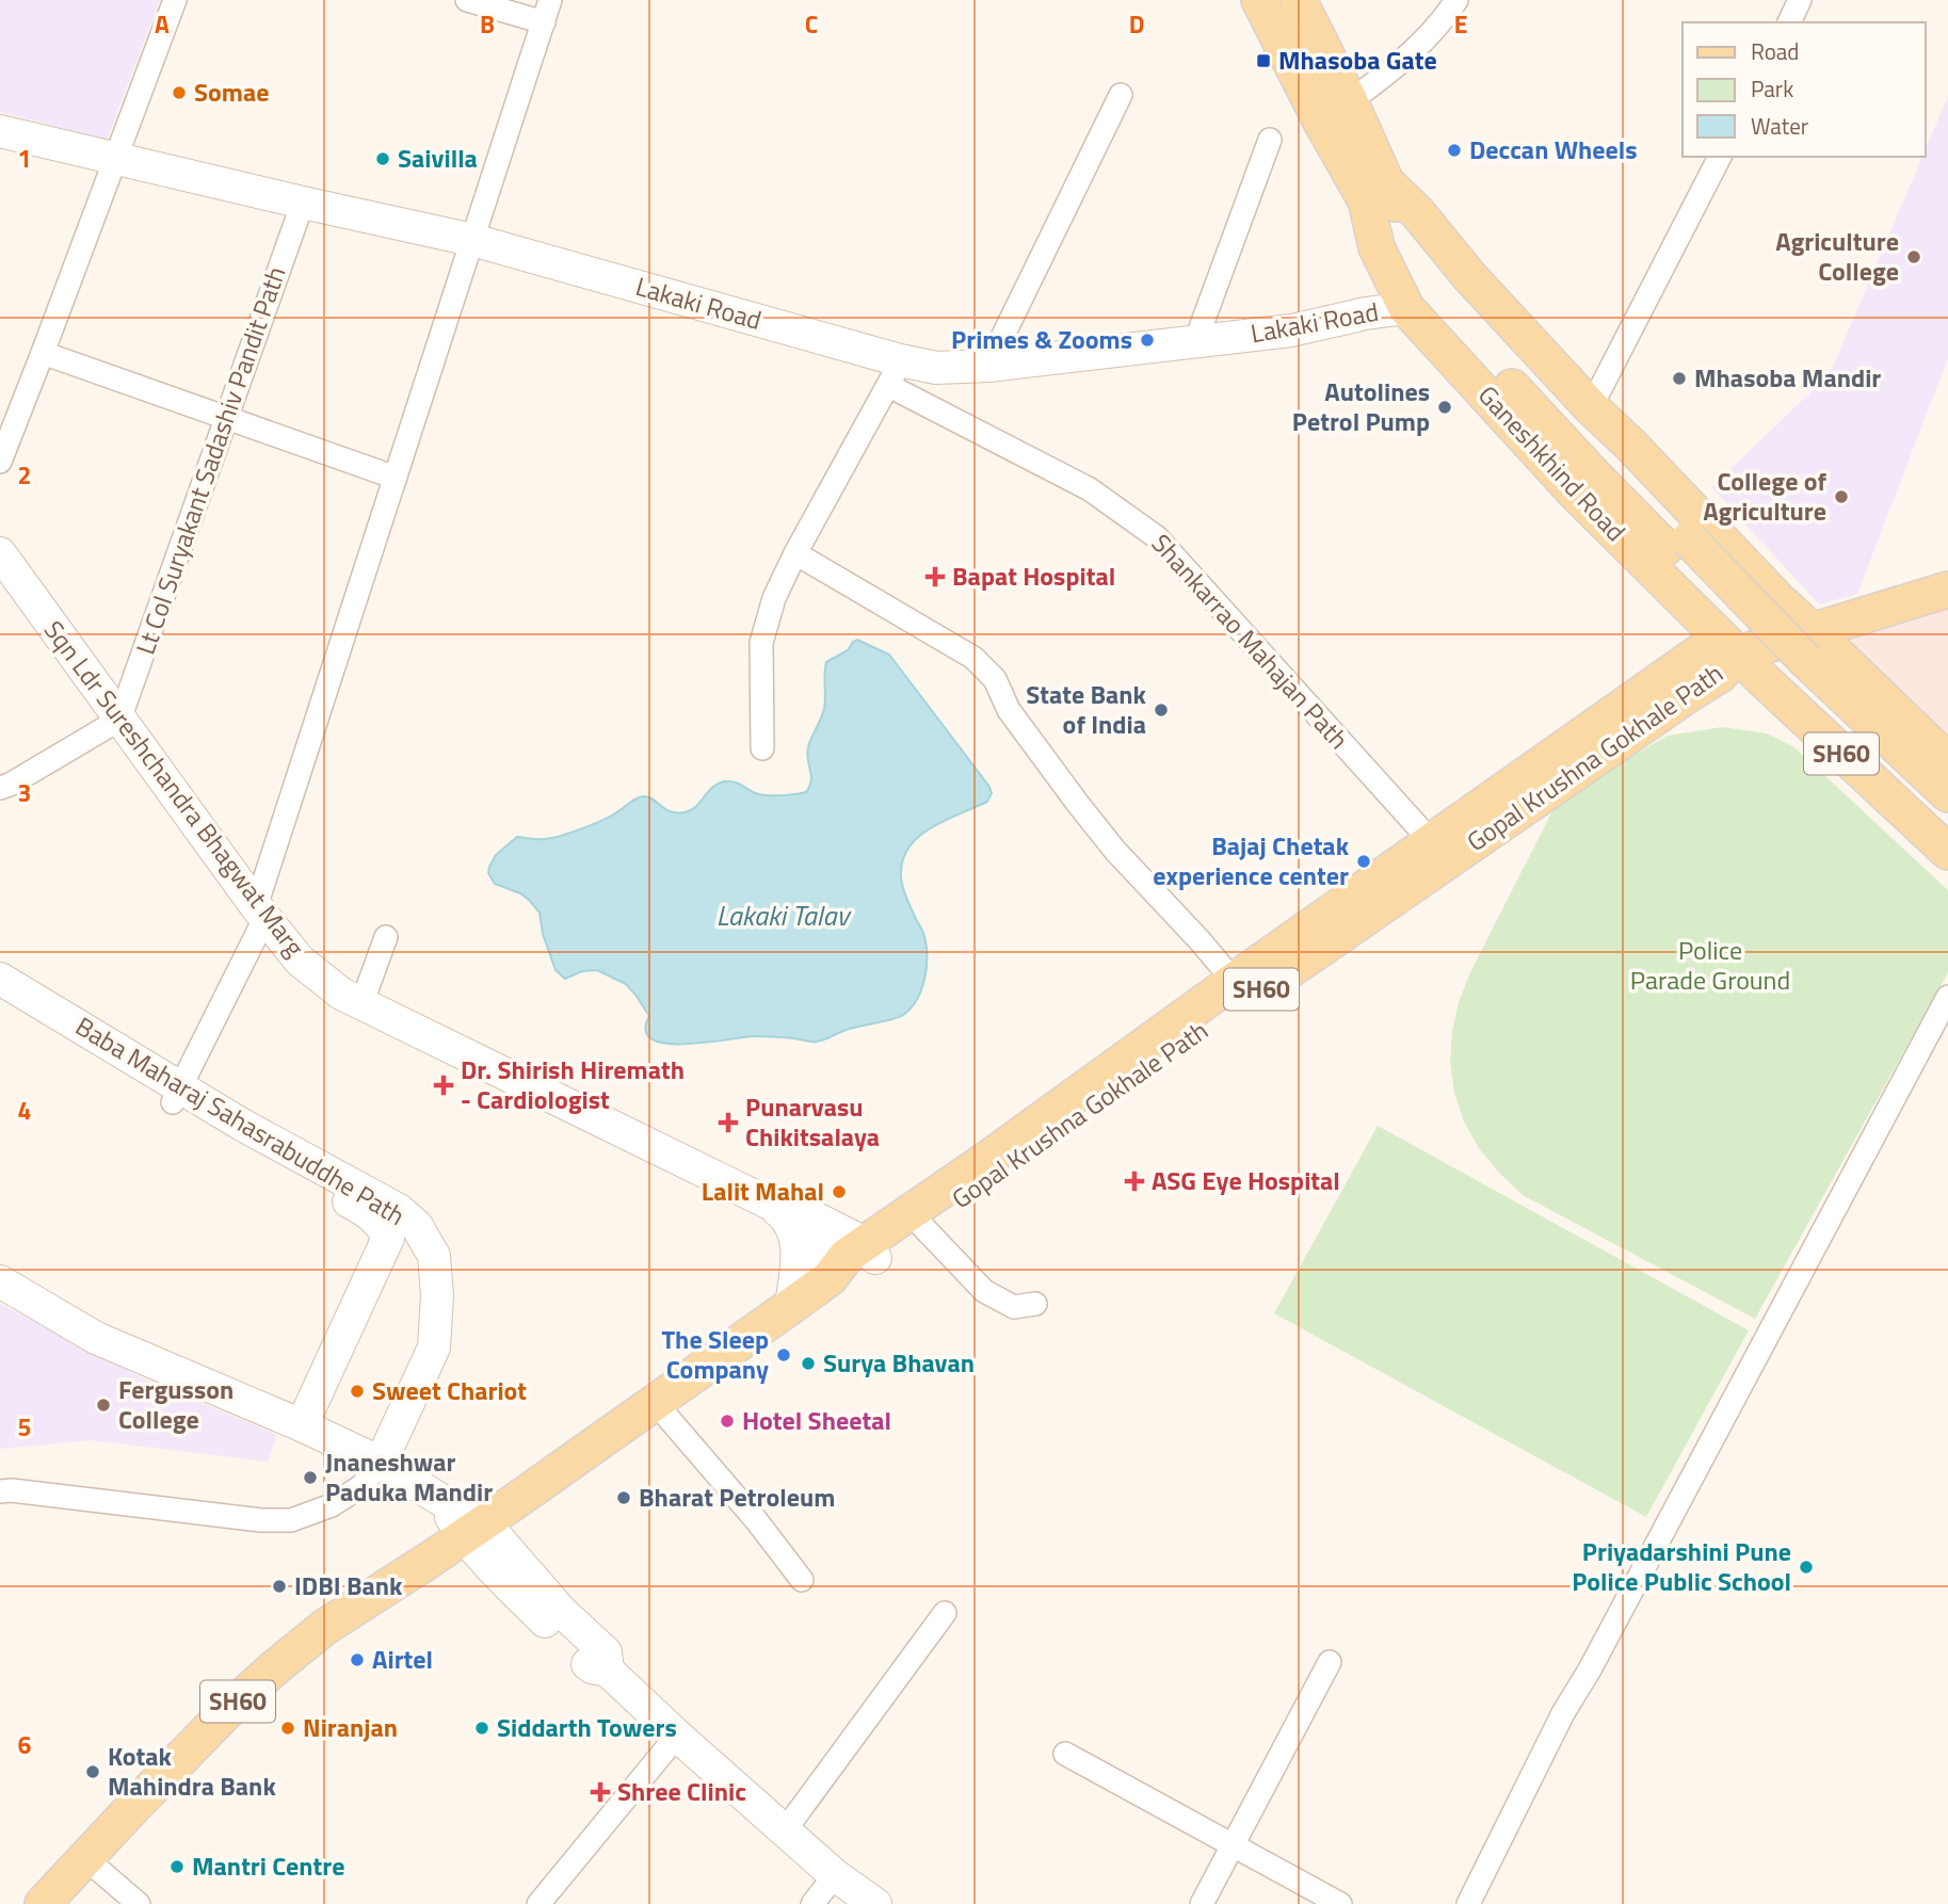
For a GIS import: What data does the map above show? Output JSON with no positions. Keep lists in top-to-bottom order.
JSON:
{
  "streets": {
    "main road": ["Ganeshkhind Road", "SH60", "Gopal Krushna Gokhale Path"],
    "street": [
      "Lakaki Road",
      "Lt Col Suryakant Sadashiv Pandit Path",
      "Shankarrao Mahajan Path",
      "Sqn Ldr Sureshchandra Bhagwat Marg",
      "Baba Maharaj Sahasrabuddhe Path"
    ]
  },
  "crossings": [
    ["Lakaki Road", "Lt Col Suryakant Sadashiv Pandit Path"],
    ["Lakaki Road", "Ganeshkhind Road"],
    ["Lakaki Road", "Shankarrao Mahajan Path"],
    ["Lt Col Suryakant Sadashiv Pandit Path", "Sqn Ldr Sureshchandra Bhagwat Marg"],
    ["Ganeshkhind Road", "Gopal Krushna Gokhale Path"],
    ["Shankarrao Mahajan Path", "Gopal Krushna Gokhale Path"],
    ["Gopal Krushna Gokhale Path", "Sqn Ldr Sureshchandra Bhagwat Marg"]
  ],
  "water": ["Lakaki Talav"],
  "parks": ["Police Parade Ground"],
  "places": {
    "transit": ["Mhasoba Gate"],
    "other": [
      "Somae",
      "Deccan Wheels",
      "Saivilla",
      "Agriculture College",
      "Primes & Zooms",
      "Mhasoba Mandir",
      "Autolines Petrol Pump",
      "College of Agriculture",
      "State Bank of India",
      "Bajaj Chetak experience center",
      "Lalit Mahal",
      "The Sleep Company",
      "Surya Bhavan",
      "Sweet Chariot",
      "Fergusson College",
      "Hotel Sheetal",
      "Jnaneshwar Paduka Mandir",
      "Bharat Petroleum",
      "Priyadarshini Pune Police Public School",
      "IDBI Bank",
      "Airtel",
      "Niranjan",
      "Siddarth Towers",
      "Kotak Mahindra Bank",
      "Mantri Centre"
    ],
    "health": [
      "Bapat Hospital",
      "Dr. Shirish Hiremath - Cardiologist",
      "Punarvasu Chikitsalaya",
      "ASG Eye Hospital",
      "Shree Clinic"
    ]
  },
  "legend": ["Road", "Park", "Water"],
  "grid": {
    "columns": [
      "A",
      "B",
      "C",
      "D",
      "E"
    ],
    "rows": [
      "1",
      "2",
      "3",
      "4",
      "5",
      "6"
    ]
  }
}
